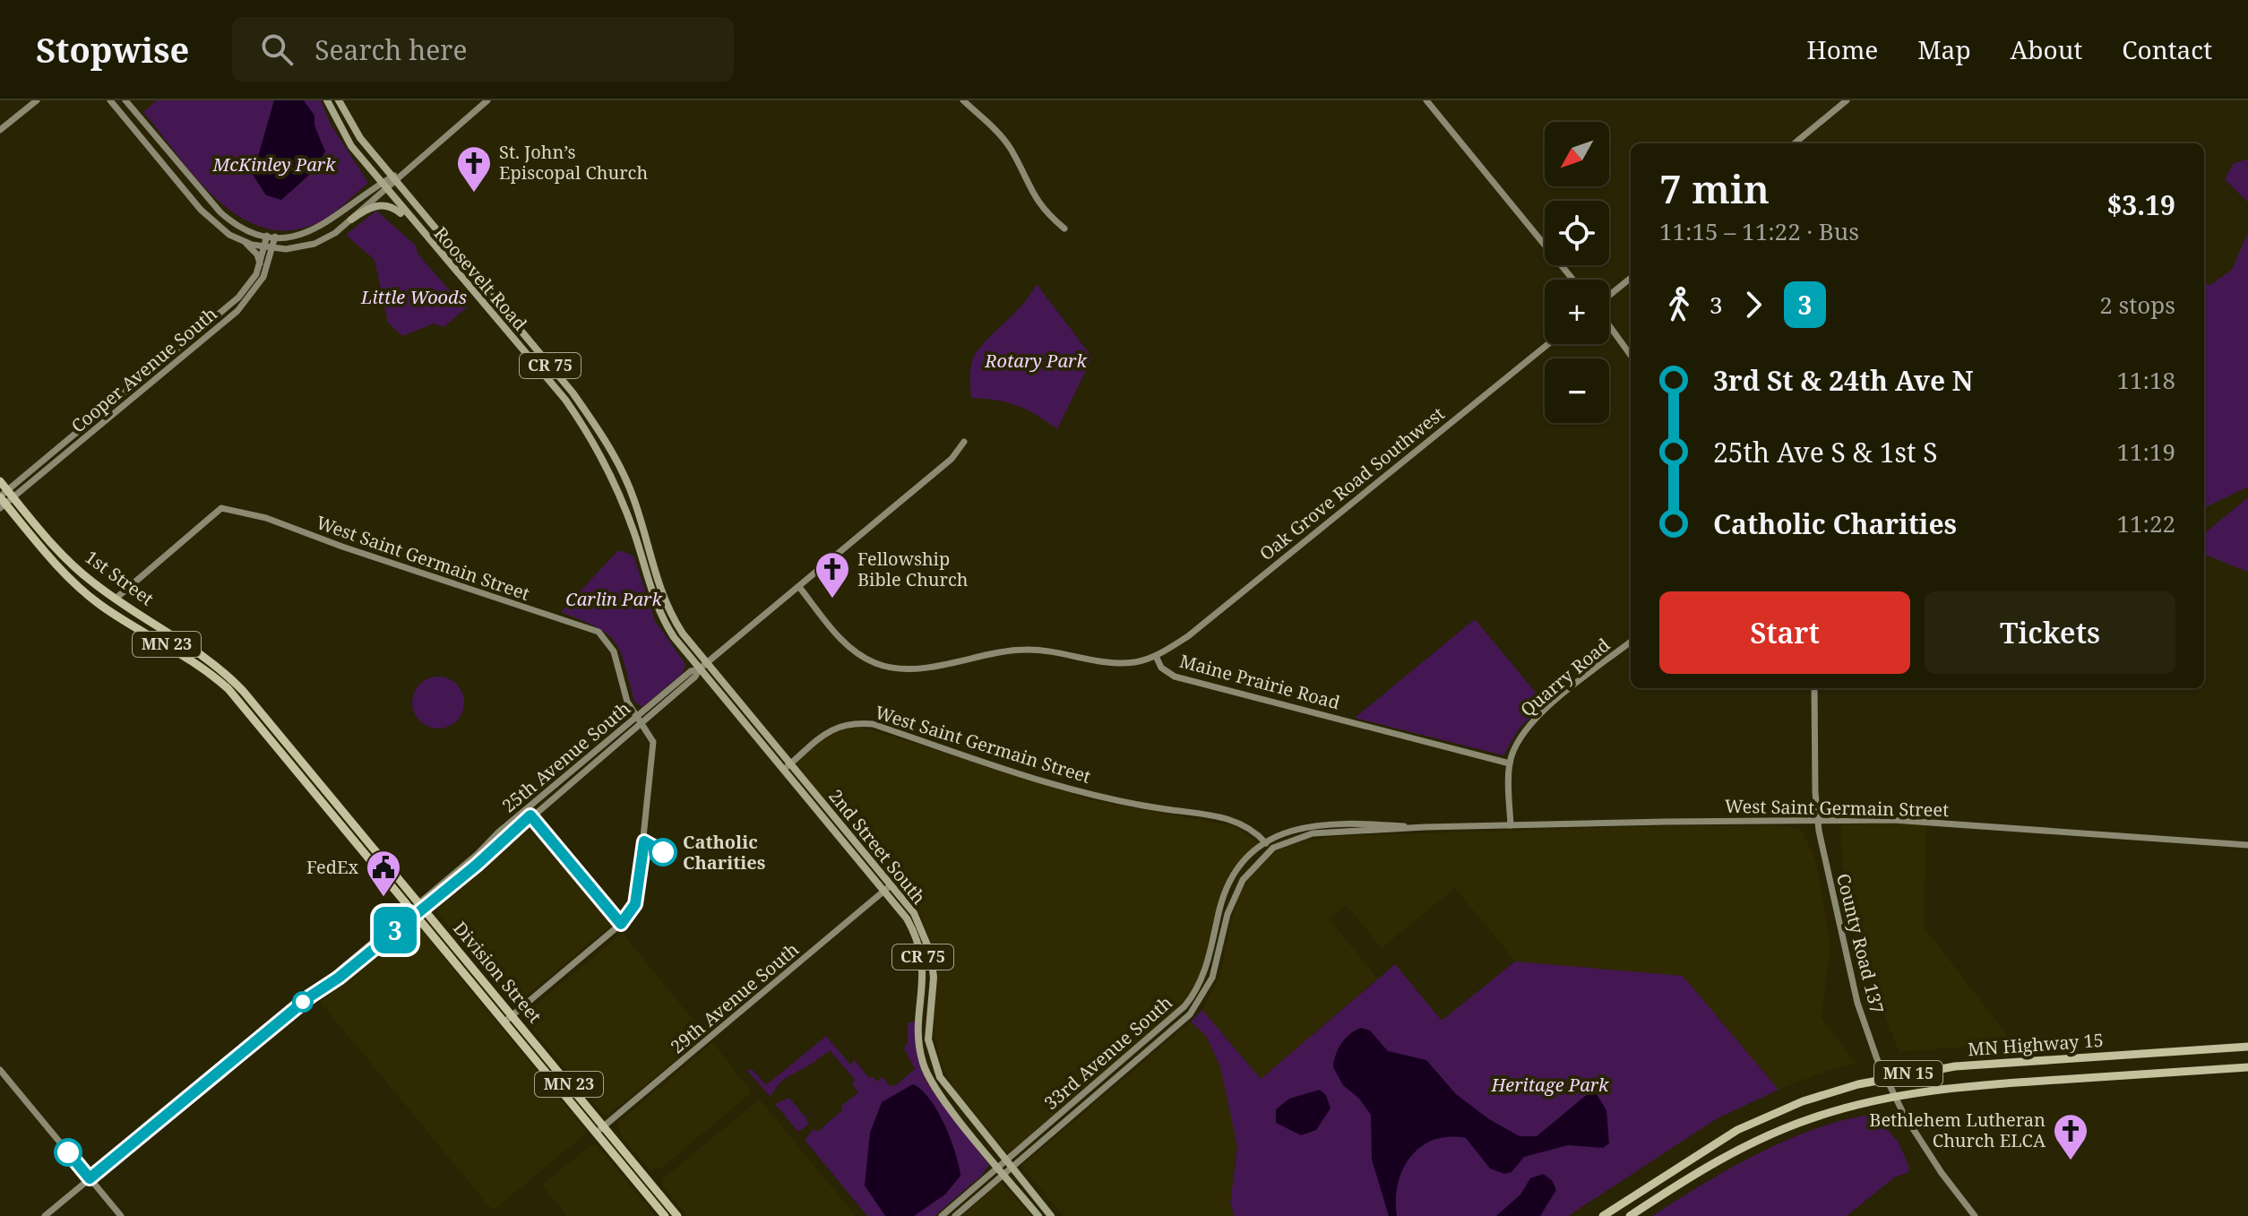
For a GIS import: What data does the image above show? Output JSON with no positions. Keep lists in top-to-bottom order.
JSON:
{
  "streets": {
    "highway": [
      "1st Street",
      "MN 23",
      "Division Street",
      "MN Highway 15",
      "MN 15"
    ],
    "main road": ["Roosevelt Road", "CR 75", "2nd Street South"],
    "street": [
      "Cooper Avenue South",
      "Oak Grove Road Southwest",
      "West Saint Germain Street",
      "Quarry Road",
      "Maine Prairie Road",
      "25th Avenue South",
      "County Road 137",
      "29th Avenue South",
      "33rd Avenue South"
    ]
  },
  "crossings": [
    ["Roosevelt Road", "25th Avenue South"],
    ["Roosevelt Road", "2nd Street South"],
    ["Cooper Avenue South", "1st Street"],
    ["Oak Grove Road Southwest", "Maine Prairie Road"],
    ["West Saint Germain Street", "1st Street"],
    ["West Saint Germain Street", "Quarry Road"],
    ["West Saint Germain Street", "25th Avenue South"],
    ["West Saint Germain Street", "2nd Street South"],
    ["West Saint Germain Street", "County Road 137"],
    ["West Saint Germain Street", "33rd Avenue South"],
    ["1st Street", "Division Street"],
    ["Quarry Road", "Maine Prairie Road"],
    ["Maine Prairie Road", "25th Avenue South"],
    ["25th Avenue South", "2nd Street South"],
    ["25th Avenue South", "Division Street"],
    ["2nd Street South", "29th Avenue South"],
    ["2nd Street South", "33rd Avenue South"],
    ["Division Street", "29th Avenue South"]
  ],
  "parks": [
    "McKinley Park",
    "Little Woods",
    "Rotary Park",
    "Carlin Park",
    "Heritage Park"
  ],
  "places": {
    "church": ["St. John’s Episcopal Church", "Fellowship Bible Church", "Bethlehem Lutheran Church ELCA"],
    "other": ["Catholic Charities"],
    "public building": ["FedEx"]
  },
  "lines": ["bus line 3"],
  "north": "bottom left",
  "page": {
    "header": "Stopwise",
    "search": "Search here",
    "nav": [
      "Home",
      "Map",
      "About",
      "Contact"
    ],
    "on_map": "3",
    "map_buttons": ["+", "−"],
    "heading": ["7 min", "11:15 – 11:22 · Bus", "$3.19"],
    "legs": ["3", "3", "2 stops"],
    "list": [
      {
        "name": "3rd St & 24th Ave N",
        "value": "11:18"
      },
      {
        "name": "25th Ave S & 1st S",
        "value": "11:19"
      },
      {
        "name": "Catholic Charities",
        "value": "11:22"
      }
    ],
    "buttons": ["Start", "Tickets"]
  }
}
